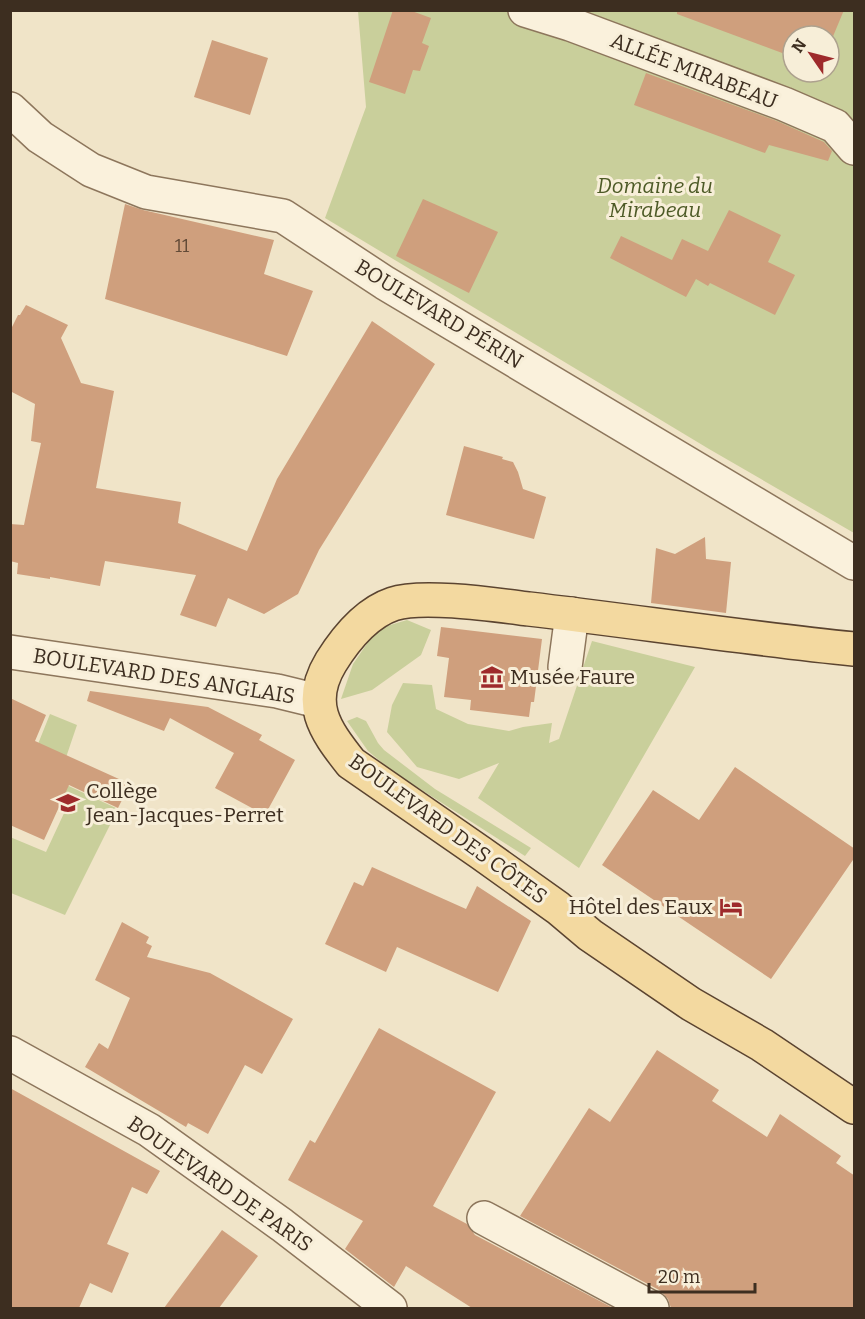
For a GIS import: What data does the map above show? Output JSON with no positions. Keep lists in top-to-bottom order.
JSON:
{
  "streets": {
    "main road": ["BOULEVARD DES CÔTES"],
    "street": [
      "ALLÉE MIRABEAU",
      "BOULEVARD PÉRIN",
      "BOULEVARD DES ANGLAIS",
      "BOULEVARD DE PARIS"
    ]
  },
  "crossings": [
    ["BOULEVARD DES ANGLAIS", "BOULEVARD DES CÔTES"]
  ],
  "parks": ["Domaine du Mirabeau"],
  "places": {
    "museum": ["Musée Faure"],
    "school or university": ["Collège Jean-Jacques-Perret"],
    "hotel": ["Hôtel des Eaux"]
  },
  "house_numbers": ["11"],
  "scale_bar": "20 m",
  "north": "top left"
}
